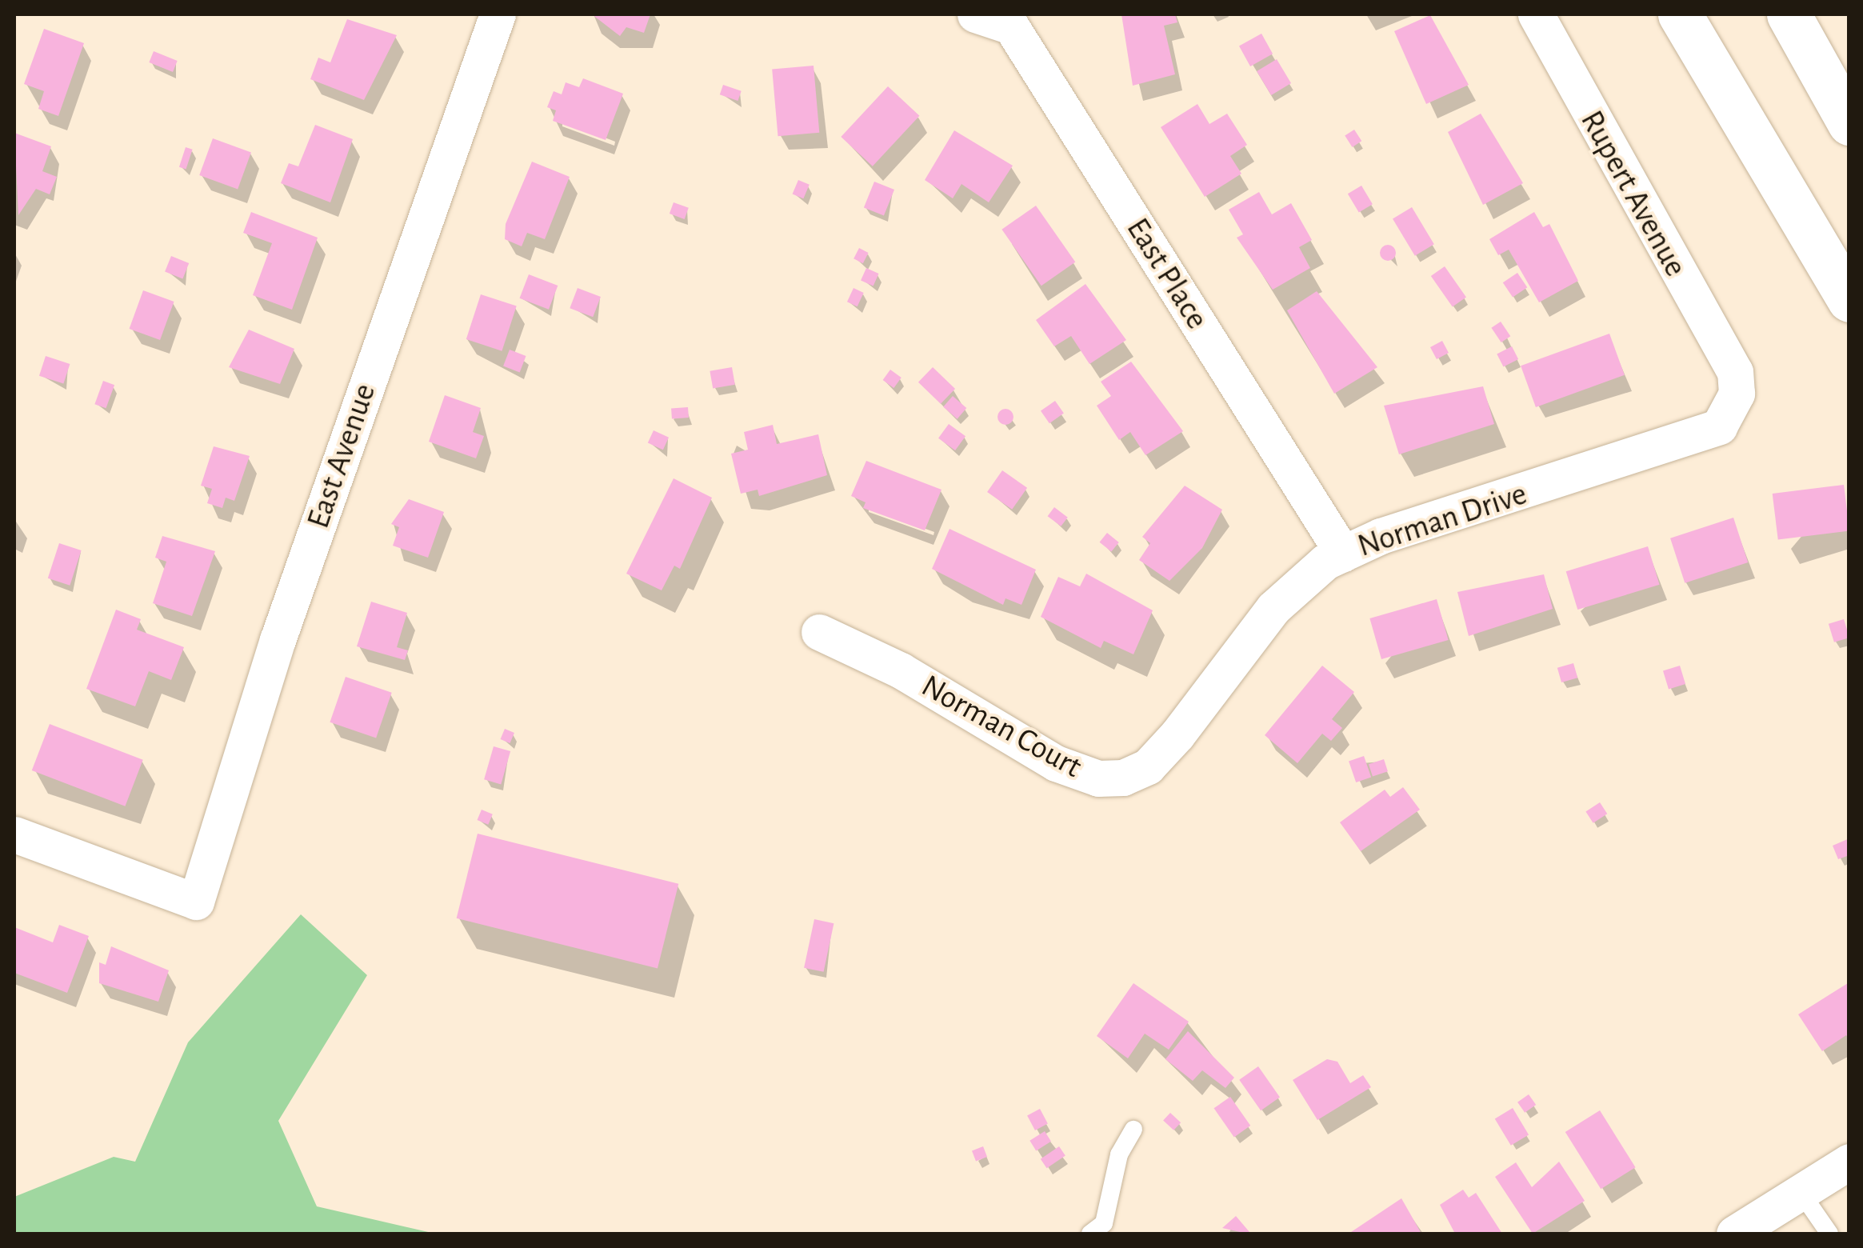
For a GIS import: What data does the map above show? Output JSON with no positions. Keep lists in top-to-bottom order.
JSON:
{
  "streets": {
    "street": [
      "Rupert Avenue",
      "East Place",
      "East Avenue",
      "Norman Drive",
      "Norman Court"
    ]
  },
  "crossings": [
    ["Rupert Avenue", "Norman Drive"],
    ["East Place", "Norman Drive"],
    ["Norman Drive", "Norman Court"]
  ]
}
